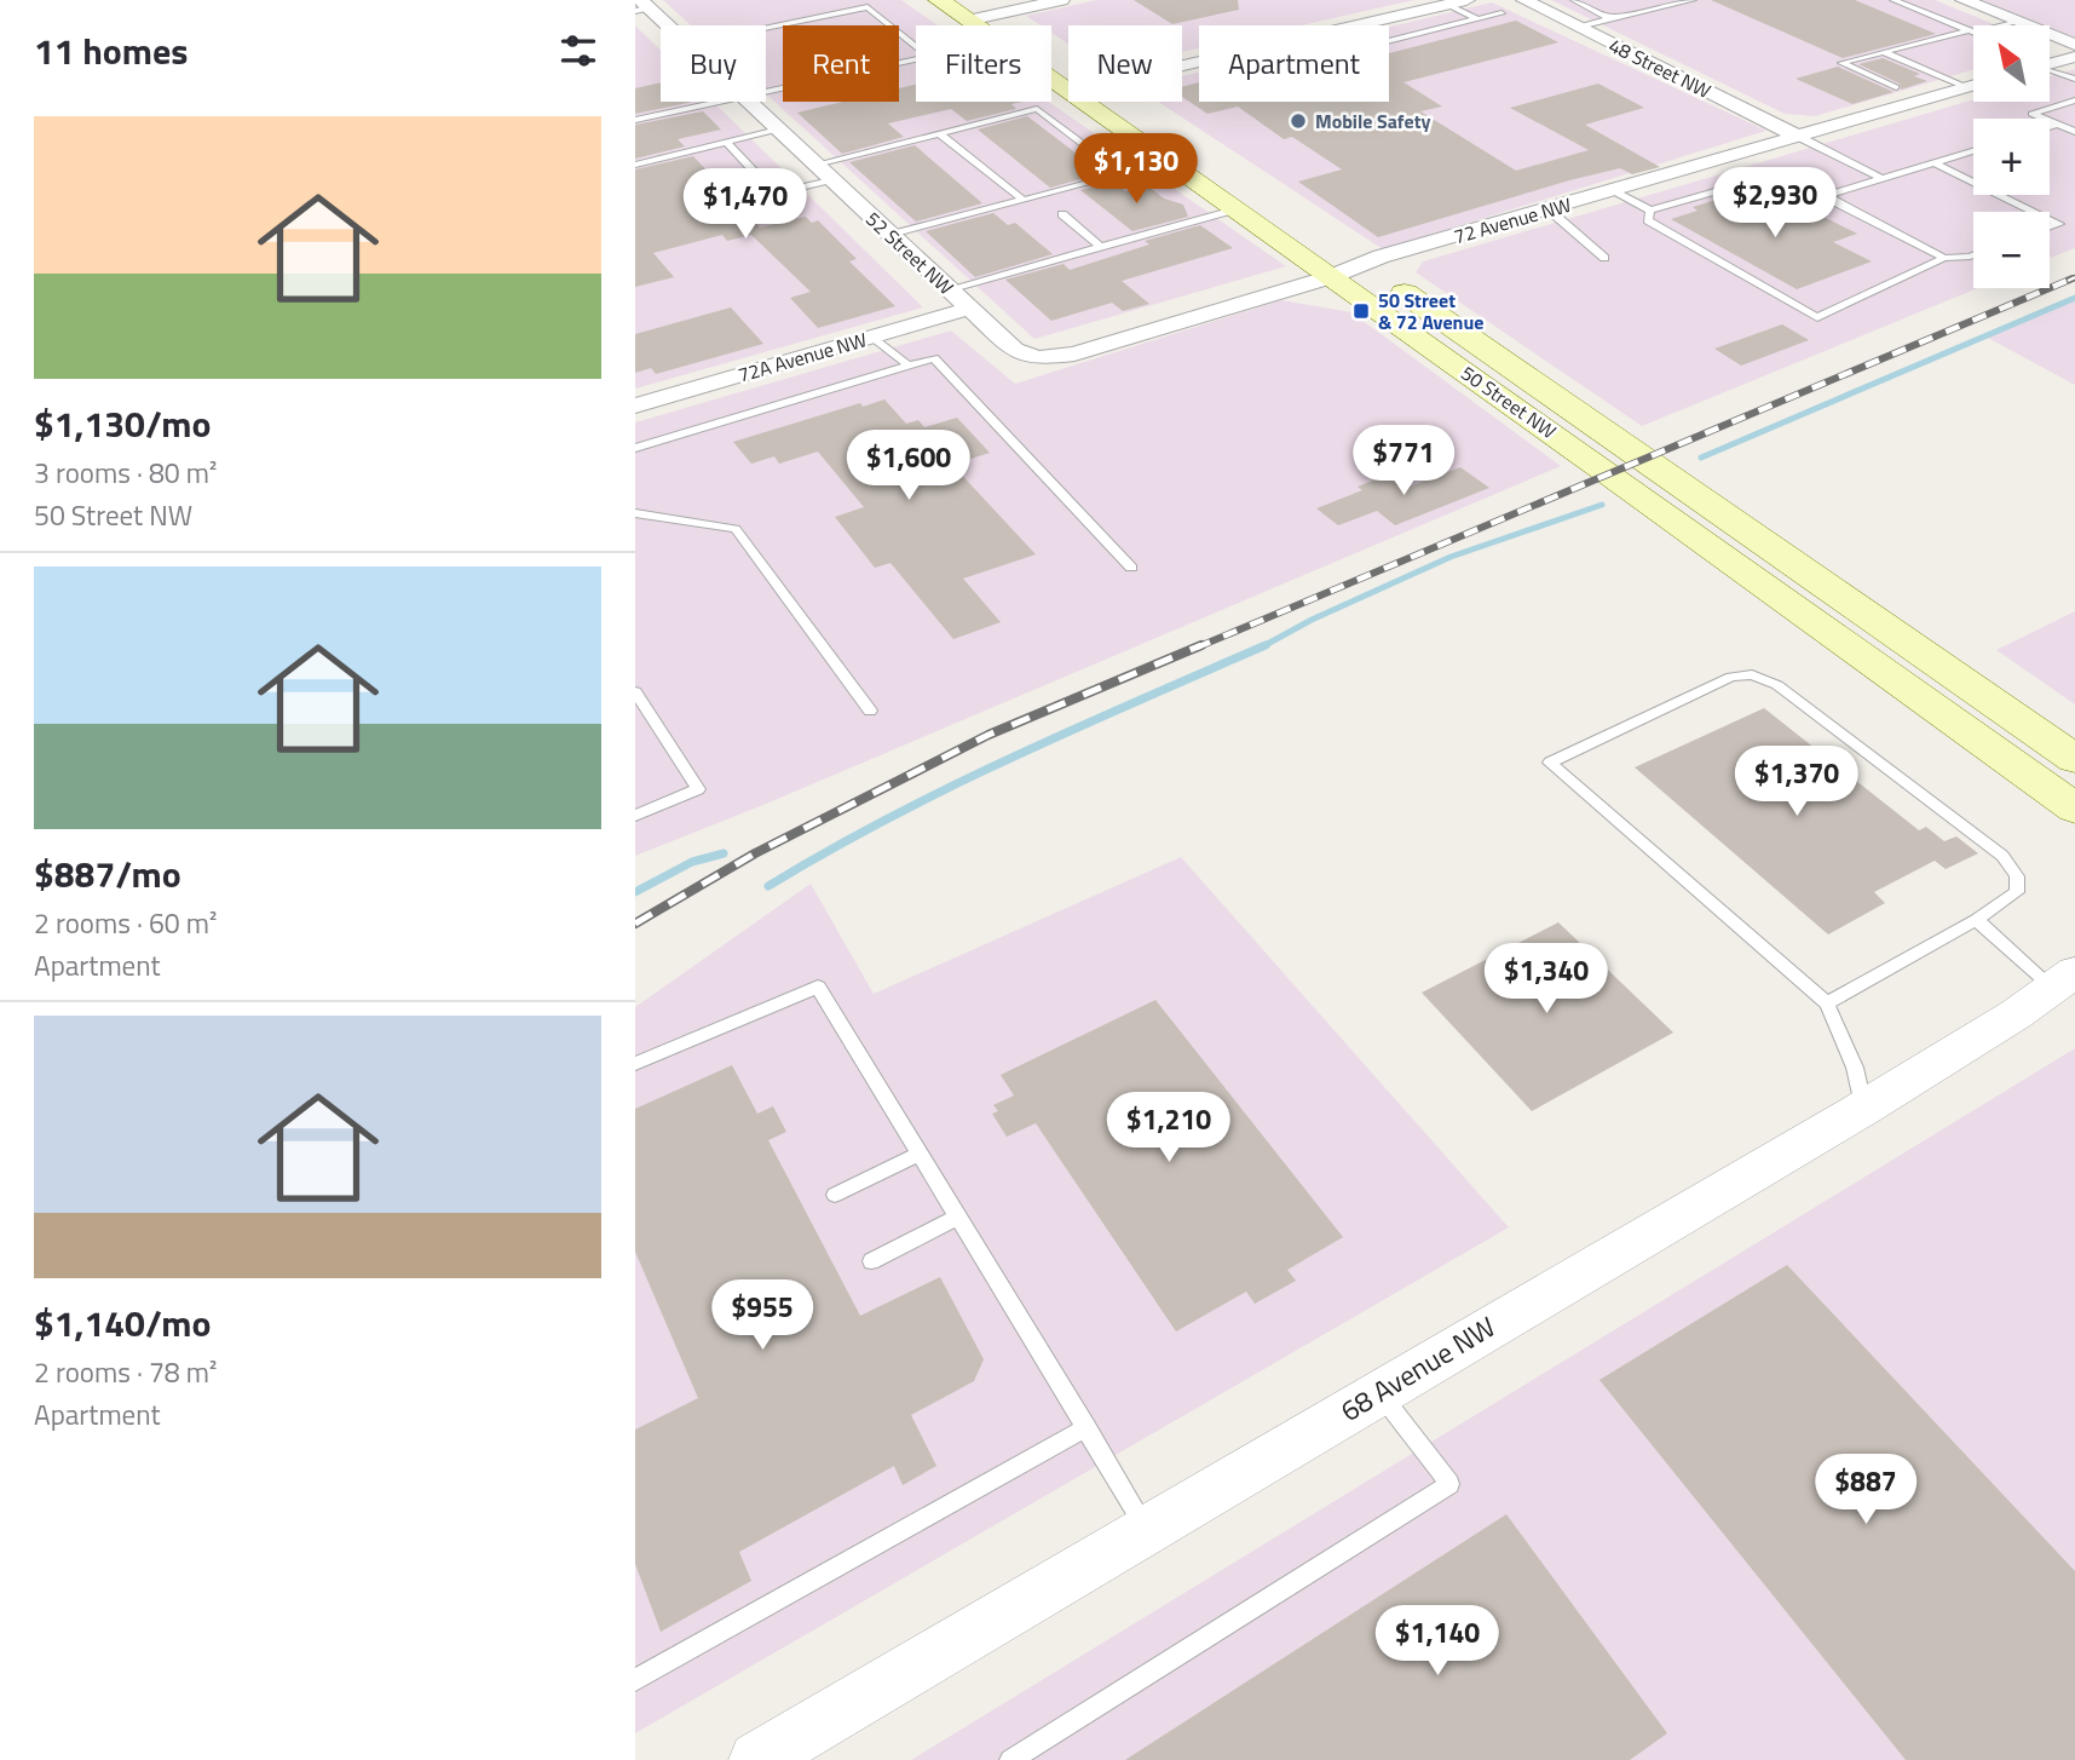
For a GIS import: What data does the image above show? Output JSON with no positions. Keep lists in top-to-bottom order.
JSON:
{
  "streets": {
    "main road": ["50 Street NW"],
    "street": [
      "48 Street NW",
      "72 Avenue NW",
      "52 Street NW",
      "72A Avenue NW",
      "68 Avenue NW"
    ]
  },
  "crossings": [
    ["48 Street NW", "72 Avenue NW"],
    ["72 Avenue NW", "52 Street NW"],
    ["72 Avenue NW", "50 Street NW"],
    ["52 Street NW", "72A Avenue NW"]
  ],
  "places": {
    "other": ["Mobile Safety"],
    "transit": ["50 Street & 72 Avenue"]
  },
  "north": "top left",
  "page": {
    "heading": "11 homes",
    "map_buttons": ["+", "−"],
    "chip": [
      "Buy",
      "Rent",
      "Filters",
      "New",
      "Apartment"
    ],
    "list": [
      {
        "name": "$1,130/mo",
        "note": "3 rooms · 80 m² · 50 Street NW"
      },
      {
        "name": "$887/mo",
        "note": "2 rooms · 60 m² · Apartment"
      },
      {
        "name": "$1,140/mo",
        "note": "2 rooms · 78 m² · Apartment"
      }
    ],
    "price": [
      "$1,130",
      "$2,930",
      "$1,470",
      "$771",
      "$1,600",
      "$1,370",
      "$1,340",
      "$1,210",
      "$955",
      "$887",
      "$1,140"
    ]
  }
}
